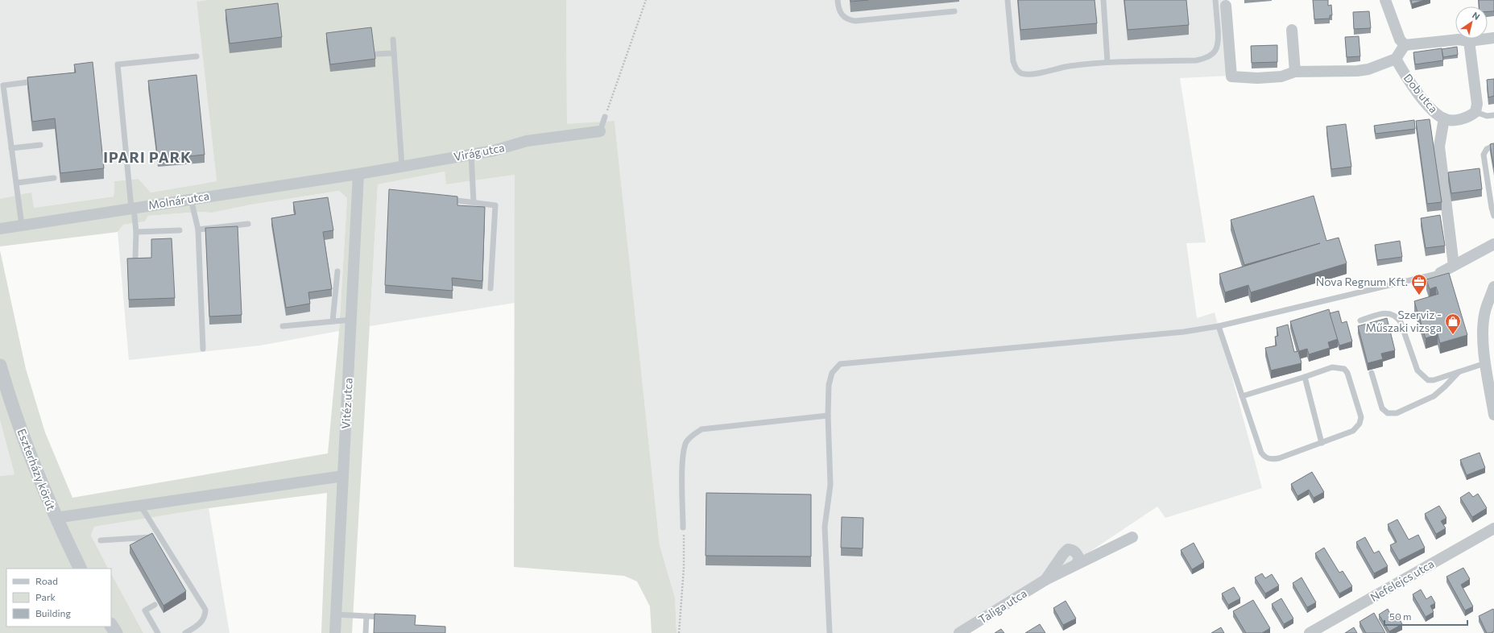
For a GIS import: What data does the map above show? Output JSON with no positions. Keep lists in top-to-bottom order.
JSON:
{
  "streets": {
    "street": [
      "Dob utca",
      "Virág utca",
      "Molnár utca",
      "Vitéz utca",
      "Eszterházy körút",
      "Nefelejcs utca",
      "Taliga utca"
    ]
  },
  "crossings": [
    ["Virág utca", "Molnár utca"],
    ["Virág utca", "Vitéz utca"],
    ["Molnár utca", "Vitéz utca"]
  ],
  "districts": ["IPARI PARK"],
  "places": {
    "office": ["Nova Regnum Kft."],
    "shop": ["Szerviz - Műszaki vizsga"]
  },
  "legend": ["Road", "Park", "Building"],
  "scale_bar": "50 m",
  "north": "top right"
}
